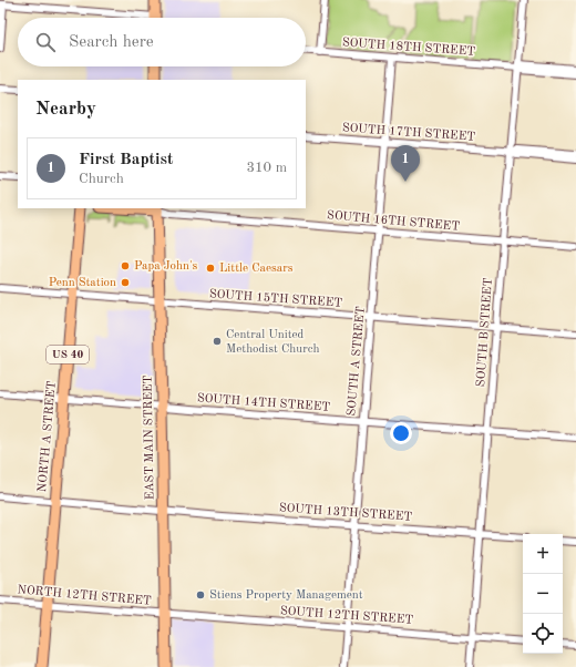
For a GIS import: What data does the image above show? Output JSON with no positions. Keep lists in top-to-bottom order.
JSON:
{
  "streets": {
    "main road": ["US 40", "NORTH A STREET", "EAST MAIN STREET"],
    "street": [
      "SOUTH 18TH STREET",
      "SOUTH 17TH STREET",
      "SOUTH 16TH STREET",
      "SOUTH 15TH STREET",
      "SOUTH B STREET",
      "SOUTH A STREET",
      "SOUTH 14TH STREET",
      "SOUTH 13TH STREET",
      "NORTH 12TH STREET",
      "SOUTH 12TH STREET"
    ]
  },
  "crossings": [
    ["SOUTH 18TH STREET", "SOUTH B STREET"],
    ["SOUTH 18TH STREET", "SOUTH A STREET"],
    ["SOUTH 17TH STREET", "SOUTH B STREET"],
    ["SOUTH 17TH STREET", "SOUTH A STREET"],
    ["SOUTH 16TH STREET", "SOUTH B STREET"],
    ["SOUTH 16TH STREET", "SOUTH A STREET"],
    ["SOUTH 16TH STREET", "EAST MAIN STREET"],
    ["SOUTH 15TH STREET", "SOUTH B STREET"],
    ["SOUTH 15TH STREET", "SOUTH A STREET"],
    ["SOUTH 15TH STREET", "NORTH A STREET"],
    ["SOUTH 15TH STREET", "EAST MAIN STREET"],
    ["SOUTH B STREET", "SOUTH 14TH STREET"],
    ["SOUTH B STREET", "SOUTH 13TH STREET"],
    ["SOUTH B STREET", "SOUTH 12TH STREET"],
    ["SOUTH A STREET", "SOUTH 14TH STREET"],
    ["SOUTH A STREET", "SOUTH 13TH STREET"],
    ["SOUTH A STREET", "SOUTH 12TH STREET"],
    ["SOUTH 14TH STREET", "NORTH A STREET"],
    ["SOUTH 14TH STREET", "EAST MAIN STREET"],
    ["NORTH A STREET", "SOUTH 13TH STREET"],
    ["NORTH A STREET", "NORTH 12TH STREET"],
    ["EAST MAIN STREET", "SOUTH 13TH STREET"],
    ["EAST MAIN STREET", "NORTH 12TH STREET"],
    ["EAST MAIN STREET", "SOUTH 12TH STREET"],
    ["NORTH 12TH STREET", "SOUTH 12TH STREET"]
  ],
  "places": [
    "Papa John's",
    "Little Caesars",
    "Penn Station",
    "Central United Methodist Church",
    "Stiens Property Management"
  ],
  "page": {
    "search": "Search here",
    "heading": "Nearby",
    "list": [
      {
        "mark": "1",
        "name": "First Baptist",
        "note": "Church",
        "value": "310 m"
      }
    ],
    "pins": "1",
    "map_buttons": ["+", "−"]
  }
}
